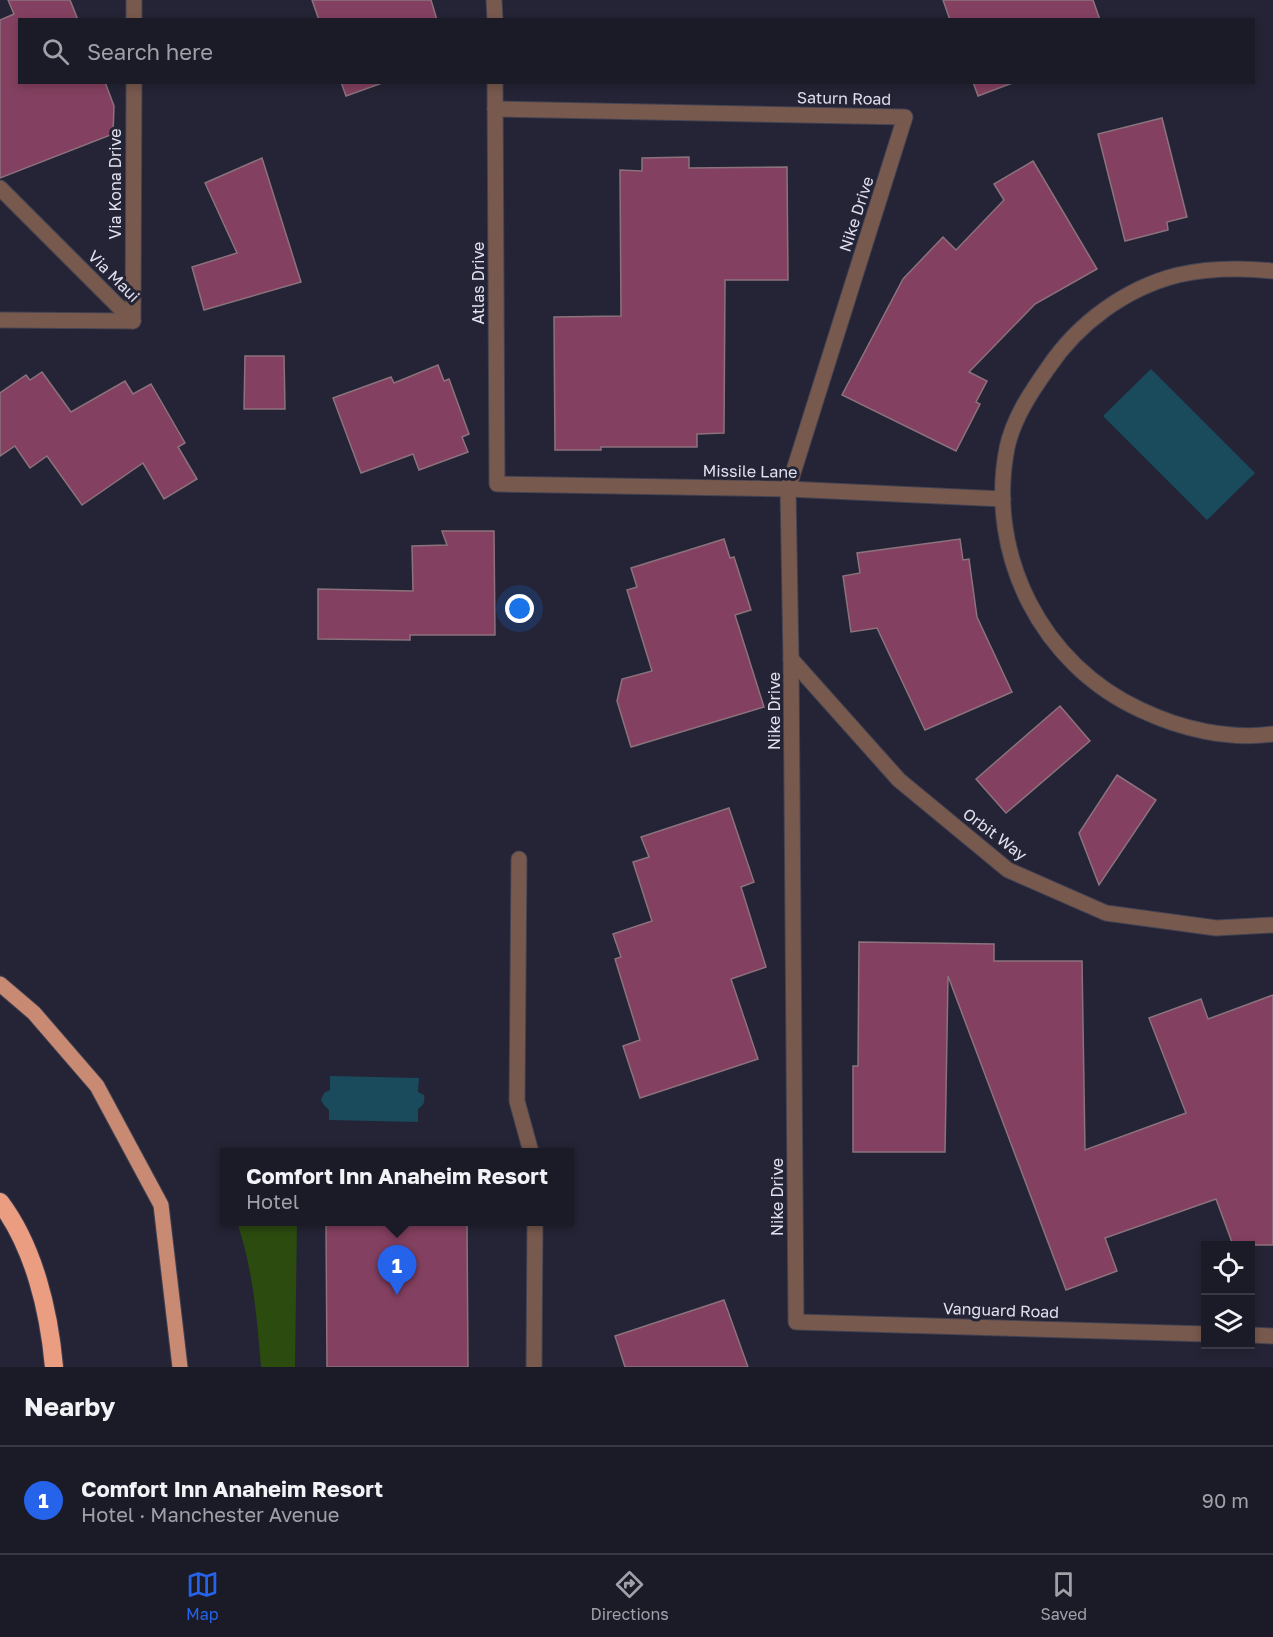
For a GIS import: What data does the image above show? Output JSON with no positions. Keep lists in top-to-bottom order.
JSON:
{
  "streets": {
    "street": [
      "Saturn Road",
      "Via Kona Drive",
      "Nike Drive",
      "Via Maui",
      "Atlas Drive",
      "Missile Lane",
      "Orbit Way",
      "Vanguard Road"
    ]
  },
  "crossings": [
    ["Saturn Road", "Nike Drive"],
    ["Saturn Road", "Atlas Drive"],
    ["Via Kona Drive", "Via Maui"],
    ["Nike Drive", "Missile Lane"],
    ["Nike Drive", "Orbit Way"],
    ["Nike Drive", "Vanguard Road"],
    ["Atlas Drive", "Missile Lane"]
  ],
  "page": {
    "search": "Search here",
    "popup": ["Comfort Inn Anaheim Resort", "Hotel"],
    "pins": "1",
    "heading": "Nearby",
    "list": [
      {
        "mark": "1",
        "name": "Comfort Inn Anaheim Resort",
        "note": "Hotel · Manchester Avenue",
        "value": "90 m"
      }
    ],
    "nav": ["Map", "Directions", "Saved"]
  }
}
